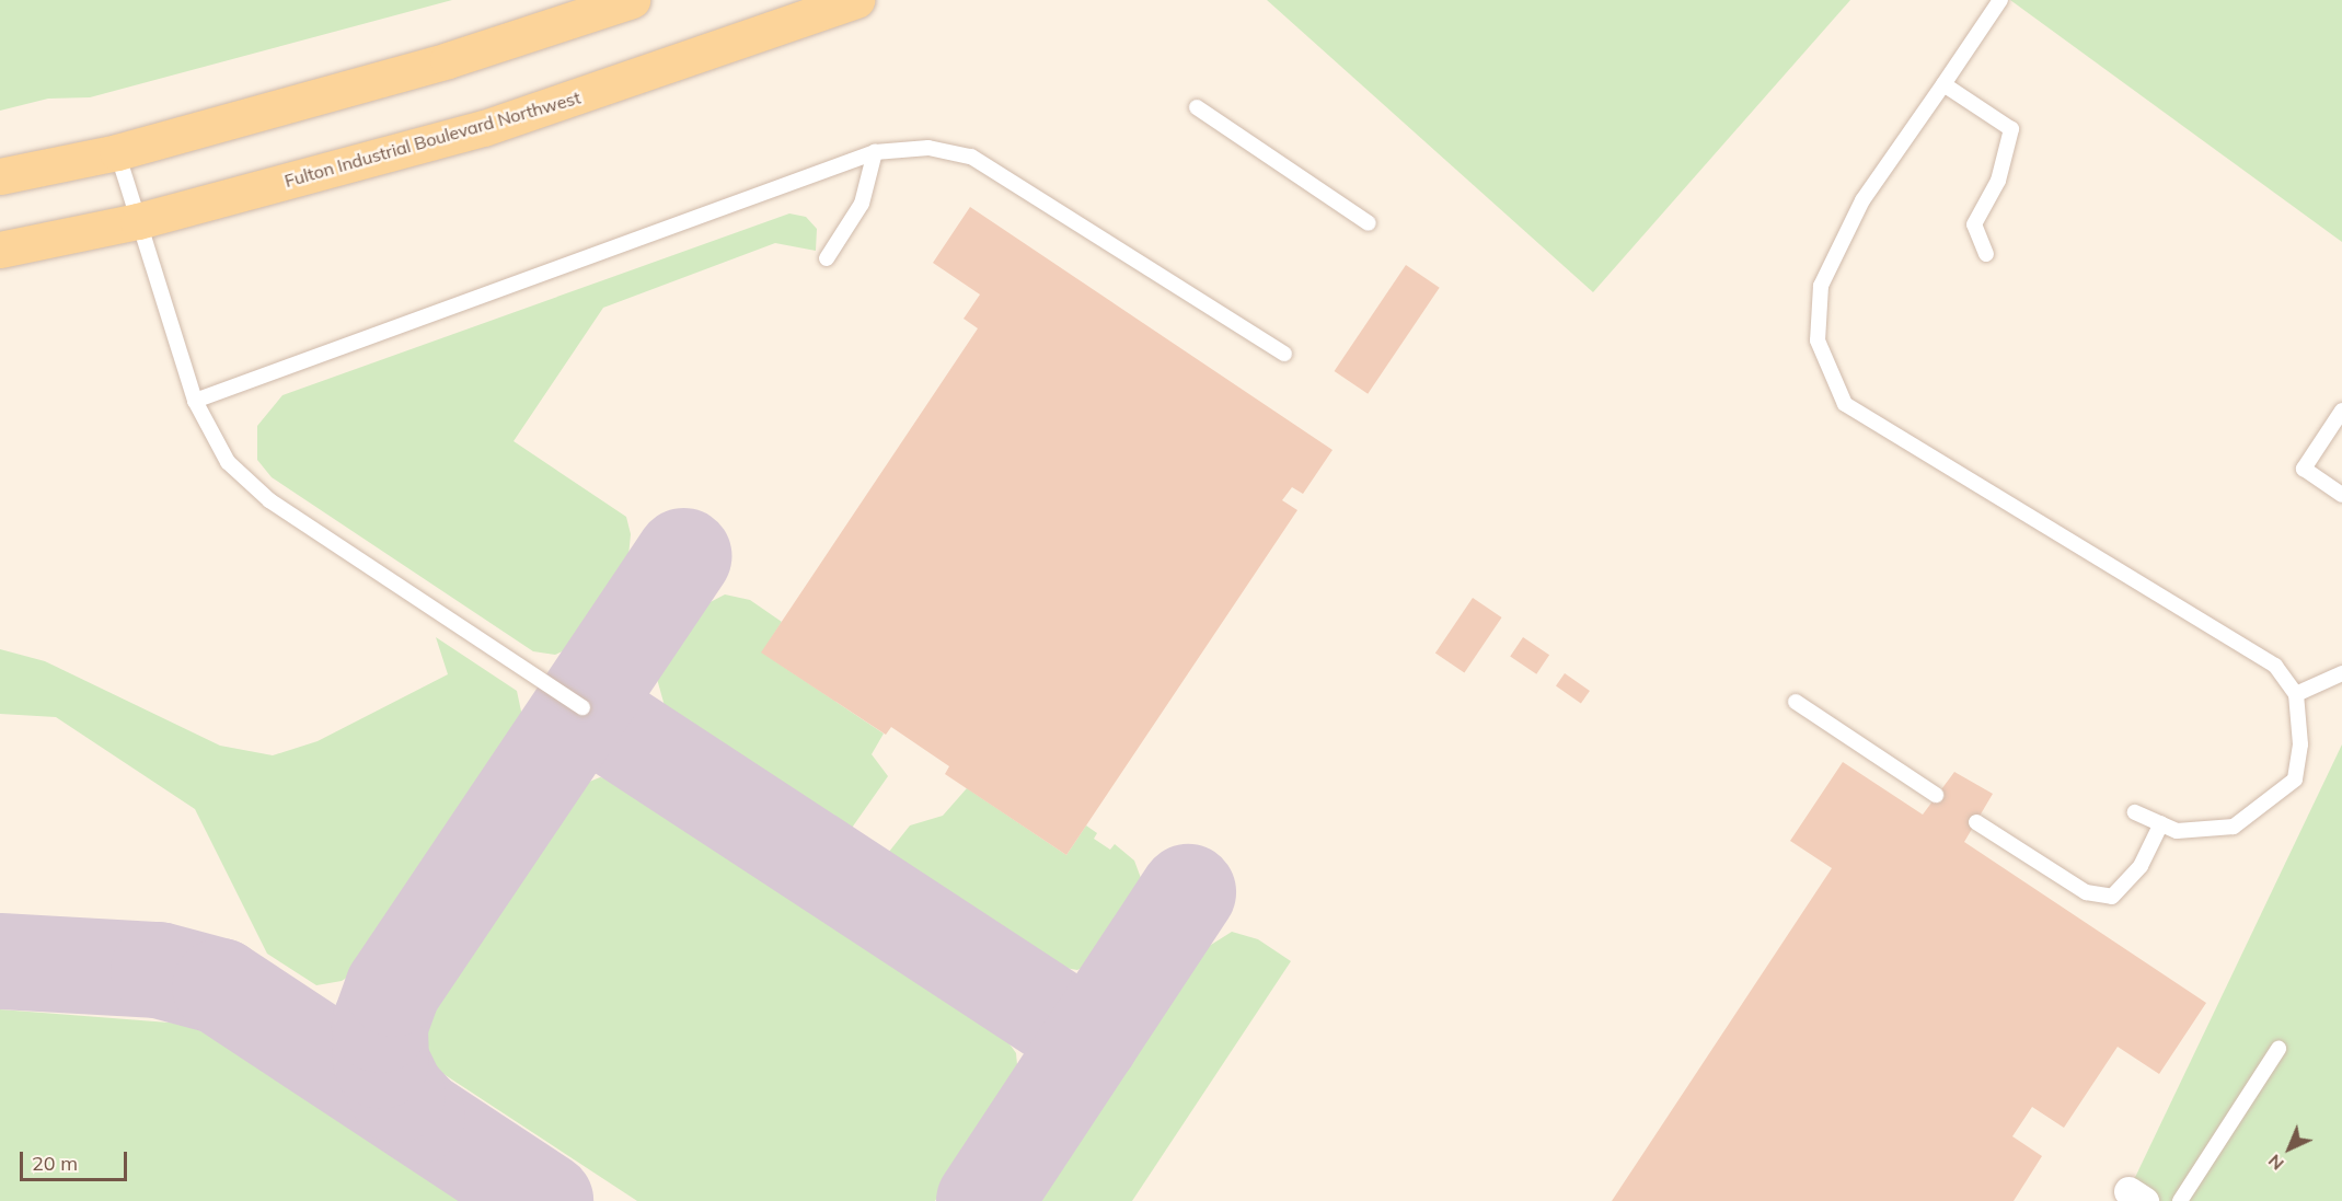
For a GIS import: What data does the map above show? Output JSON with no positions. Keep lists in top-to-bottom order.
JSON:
{
  "streets": {
    "main road": ["Fulton Industrial Boulevard Northwest"]
  },
  "scale_bar": "20 m",
  "north": "bottom left"
}
